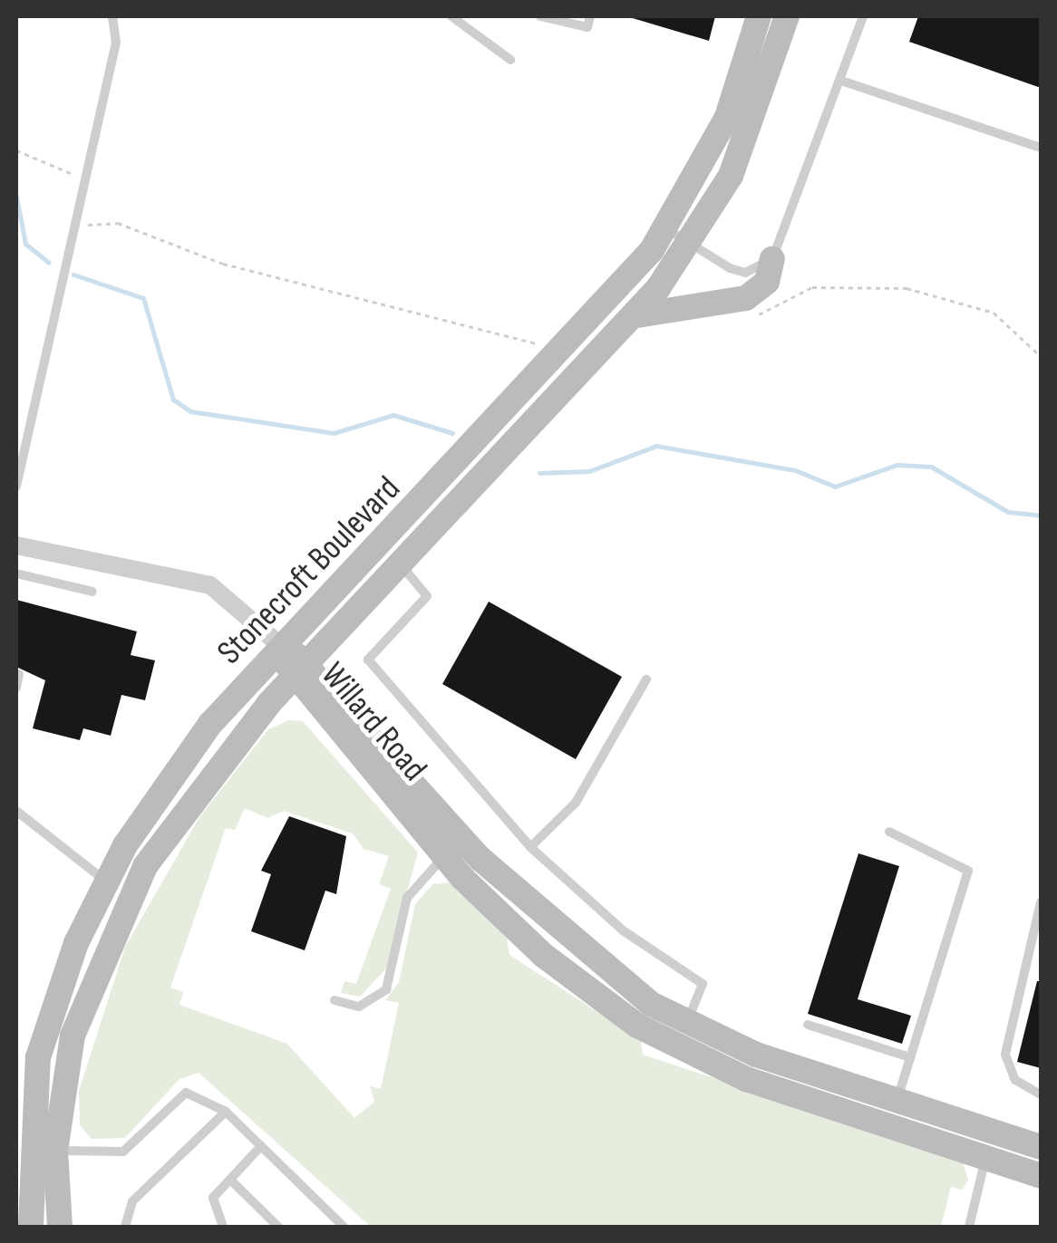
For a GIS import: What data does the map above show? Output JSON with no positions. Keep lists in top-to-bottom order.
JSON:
{
  "streets": {
    "main road": ["Stonecroft Boulevard", "Willard Road"]
  },
  "crossings": [
    ["Stonecroft Boulevard", "Willard Road"]
  ]
}
